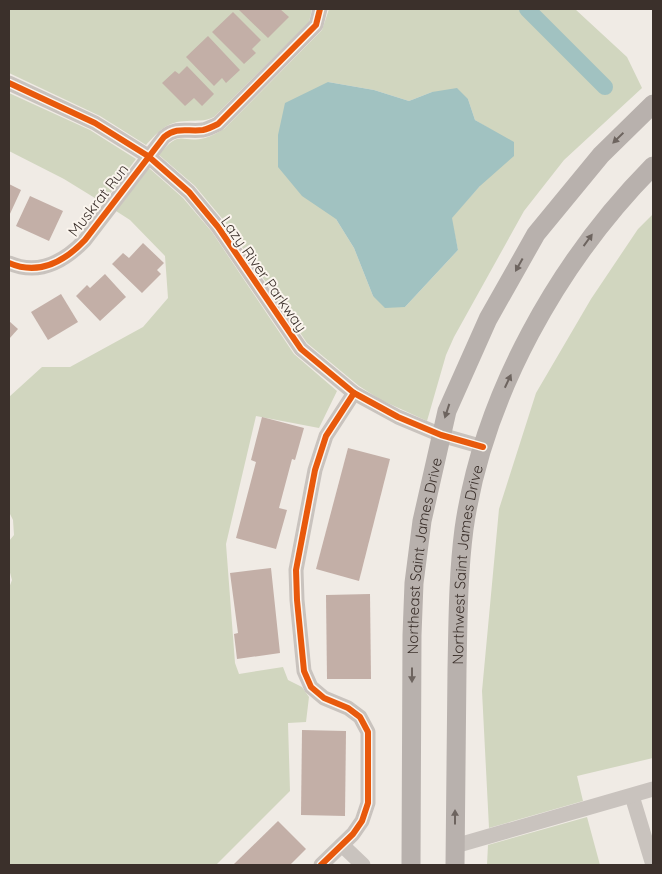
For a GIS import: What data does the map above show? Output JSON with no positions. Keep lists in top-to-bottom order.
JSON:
{
  "streets": {
    "main road": ["Northeast Saint James Drive", "Northwest Saint James Drive"],
    "street": ["Muskrat Run", "Lazy River Parkway"]
  },
  "crossings": [
    ["Muskrat Run", "Lazy River Parkway"],
    ["Lazy River Parkway", "Northeast Saint James Drive"],
    ["Lazy River Parkway", "Northwest Saint James Drive"]
  ],
  "one_way": ["Northeast Saint James Drive", "Northwest Saint James Drive"]
}
